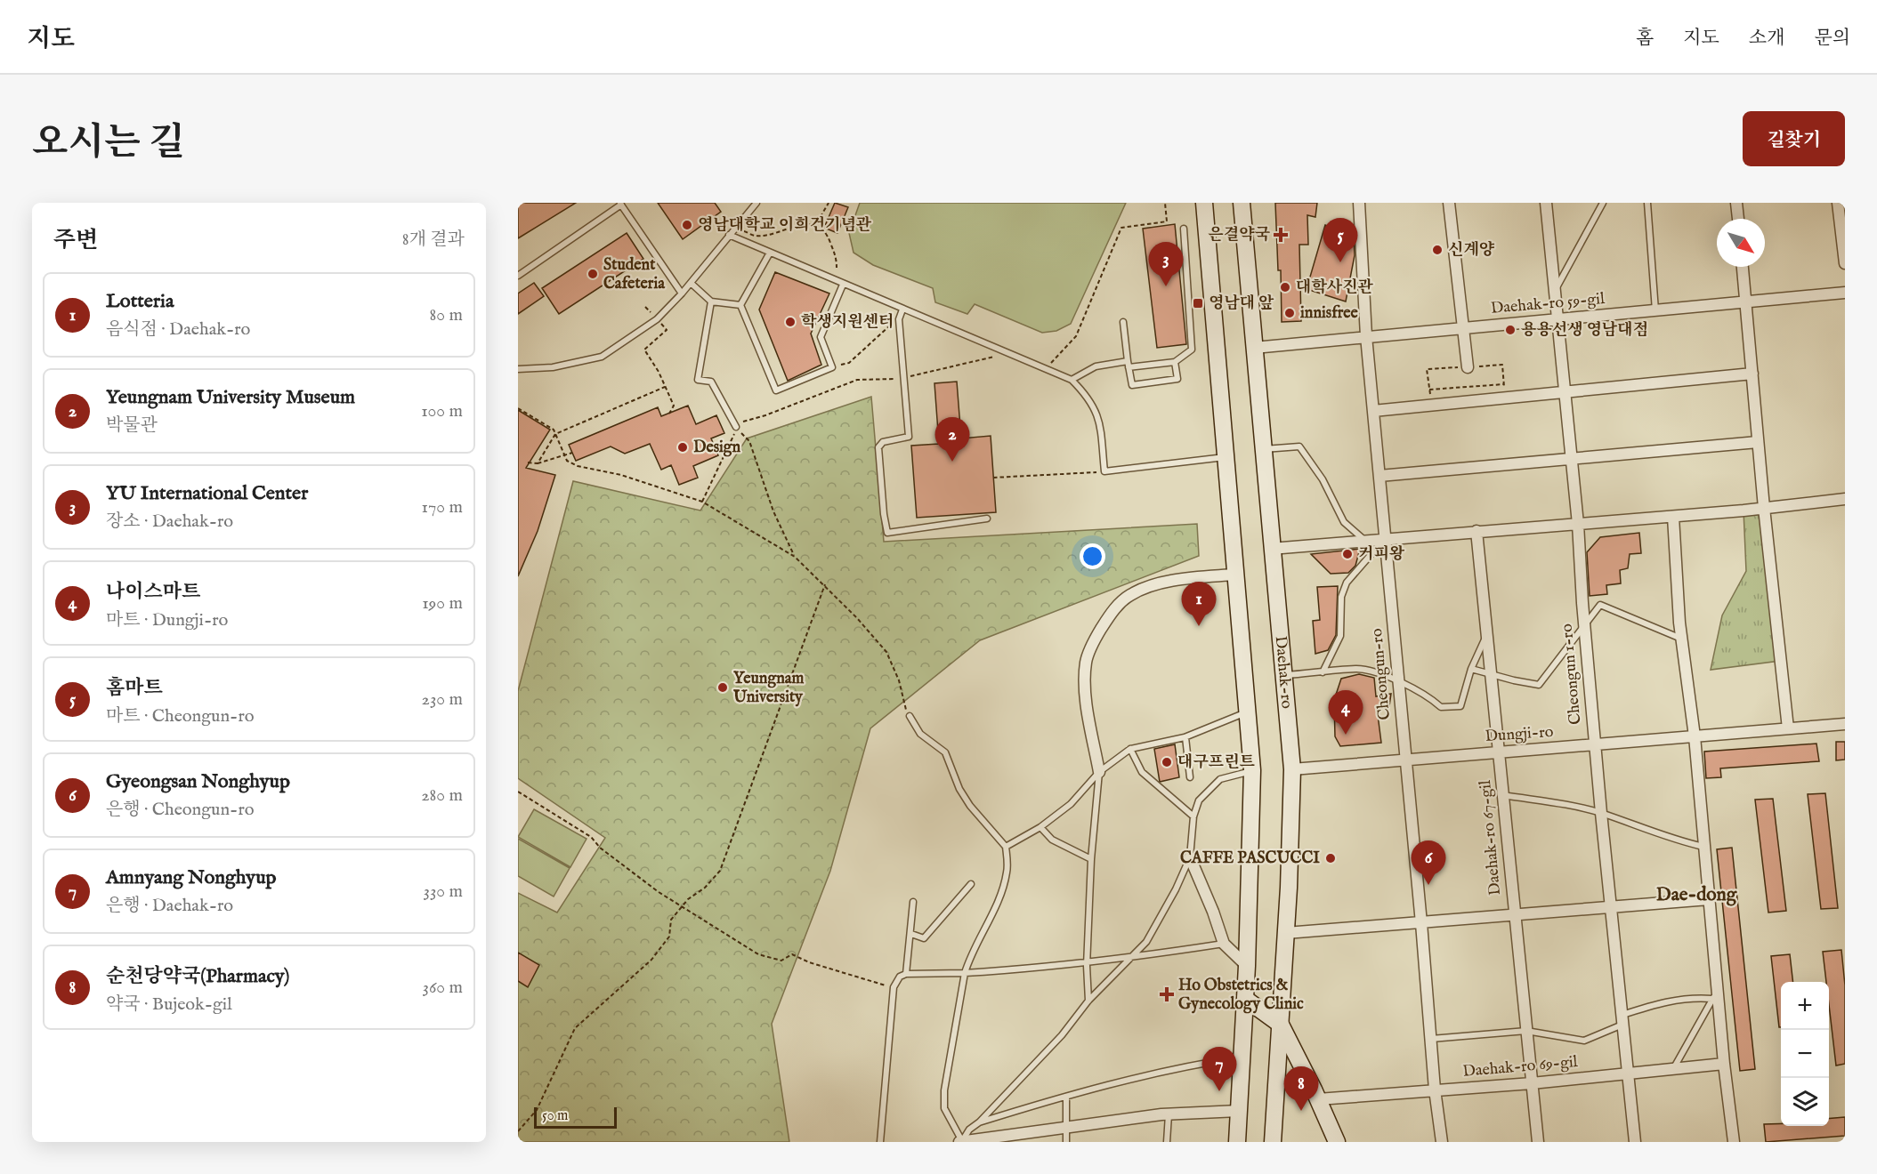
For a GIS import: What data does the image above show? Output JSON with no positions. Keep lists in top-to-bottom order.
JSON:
{
  "streets": {
    "main road": ["Daehak-ro"],
    "street": [
      "Daehak-ro 59-gil",
      "Cheongun-ro",
      "Cheongun 1-ro",
      "Dungji-ro",
      "Daehak-ro 67-gil",
      "Daehak-ro 69-gil"
    ]
  },
  "crossings": [
    ["Daehak-ro 59-gil", "Daehak-ro"],
    ["Daehak-ro 59-gil", "Cheongun-ro"],
    ["Daehak-ro 59-gil", "Cheongun 1-ro"],
    ["Daehak-ro", "Dungji-ro"],
    ["Cheongun-ro", "Dungji-ro"],
    ["Cheongun-ro", "Daehak-ro 69-gil"],
    ["Cheongun 1-ro", "Dungji-ro"],
    ["Cheongun 1-ro", "Daehak-ro 69-gil"],
    ["Dungji-ro", "Daehak-ro 67-gil"],
    ["Daehak-ro 67-gil", "Daehak-ro 69-gil"]
  ],
  "districts": ["Dae-dong"],
  "places": {
    "other": [
      "영남대학교 이희건기념관",
      "신계양",
      "Student Cafeteria",
      "대학사진관",
      "innisfree",
      "학생지원센터",
      "용용선생 영남대점",
      "Design",
      "커피왕",
      "Yeungnam University",
      "대구프린트",
      "CAFFE PASCUCCI"
    ],
    "health": ["은결약국", "Ho Obstetrics & Gynecology Clinic"],
    "transit": ["영남대 앞"]
  },
  "scale_bar": "50 m",
  "north": "bottom right",
  "page": {
    "header": "지도",
    "nav": [
      "홈",
      "지도",
      "소개",
      "문의"
    ],
    "title": "오시는 길",
    "buttons": "길찾기",
    "heading": ["주변", "8개 결과"],
    "pins": [
      "5",
      "3",
      "2",
      "1",
      "4",
      "6",
      "7",
      "8"
    ],
    "list": [
      {
        "mark": "1",
        "name": "Lotteria",
        "note": "음식점 · Daehak-ro",
        "value": "80 m"
      },
      {
        "mark": "2",
        "name": "Yeungnam University Museum",
        "note": "박물관",
        "value": "100 m"
      },
      {
        "mark": "3",
        "name": "YU International Center",
        "note": "장소 · Daehak-ro",
        "value": "170 m"
      },
      {
        "mark": "4",
        "name": "나이스마트",
        "note": "마트 · Dungji-ro",
        "value": "190 m"
      },
      {
        "mark": "5",
        "name": "홈마트",
        "note": "마트 · Cheongun-ro",
        "value": "230 m"
      },
      {
        "mark": "6",
        "name": "Gyeongsan Nonghyup",
        "note": "은행 · Cheongun-ro",
        "value": "280 m"
      },
      {
        "mark": "7",
        "name": "Amnyang Nonghyup",
        "note": "은행 · Daehak-ro",
        "value": "330 m"
      },
      {
        "mark": "8",
        "name": "순천당약국(Pharmacy)",
        "note": "약국 · Bujeok-gil",
        "value": "360 m"
      }
    ],
    "map_buttons": ["+", "−"],
    "scale": "50 m"
  }
}
